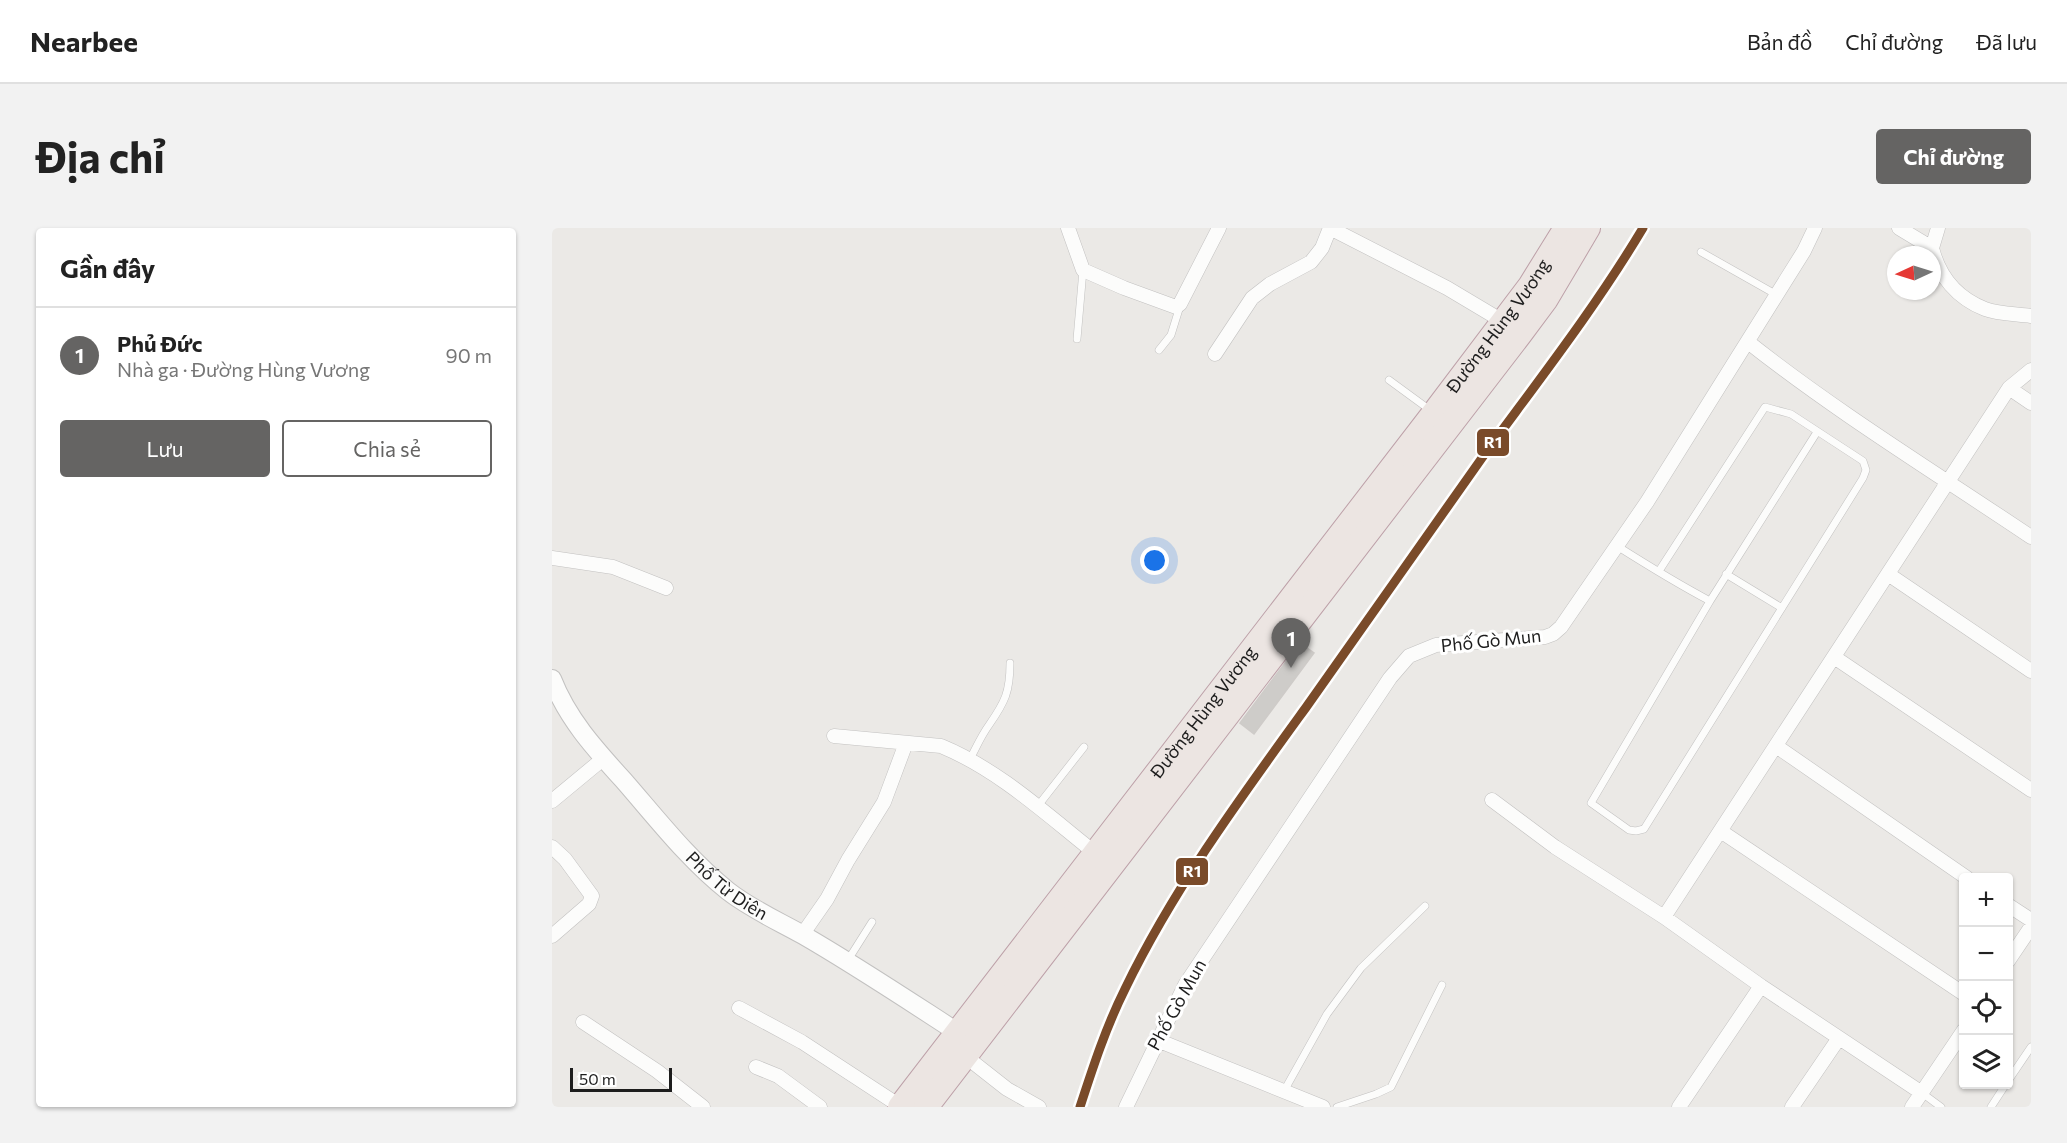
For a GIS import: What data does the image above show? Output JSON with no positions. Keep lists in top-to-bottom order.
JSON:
{
  "streets": {
    "highway": ["Đường Hùng Vương"],
    "street": ["Phố Gò Mun", "Phố Từ Diên"]
  },
  "crossings": [
    ["Đường Hùng Vương", "Phố Từ Diên"]
  ],
  "lines": ["transit line R1"],
  "scale_bar": "50 m",
  "north": "left",
  "page": {
    "header": "Nearbee",
    "nav": ["Bản đồ", "Chỉ đường", "Đã lưu"],
    "buttons": [
      "Chỉ đường",
      ["Lưu", "Chia sẻ"]
    ],
    "title": "Địa chỉ",
    "heading": "Gần đây",
    "list": [
      {
        "mark": "1",
        "name": "Phủ Đức",
        "note": "Nhà ga · Đường Hùng Vương",
        "value": "90 m"
      }
    ],
    "pins": "1",
    "map_buttons": ["+", "−"],
    "scale": "50 m"
  }
}
